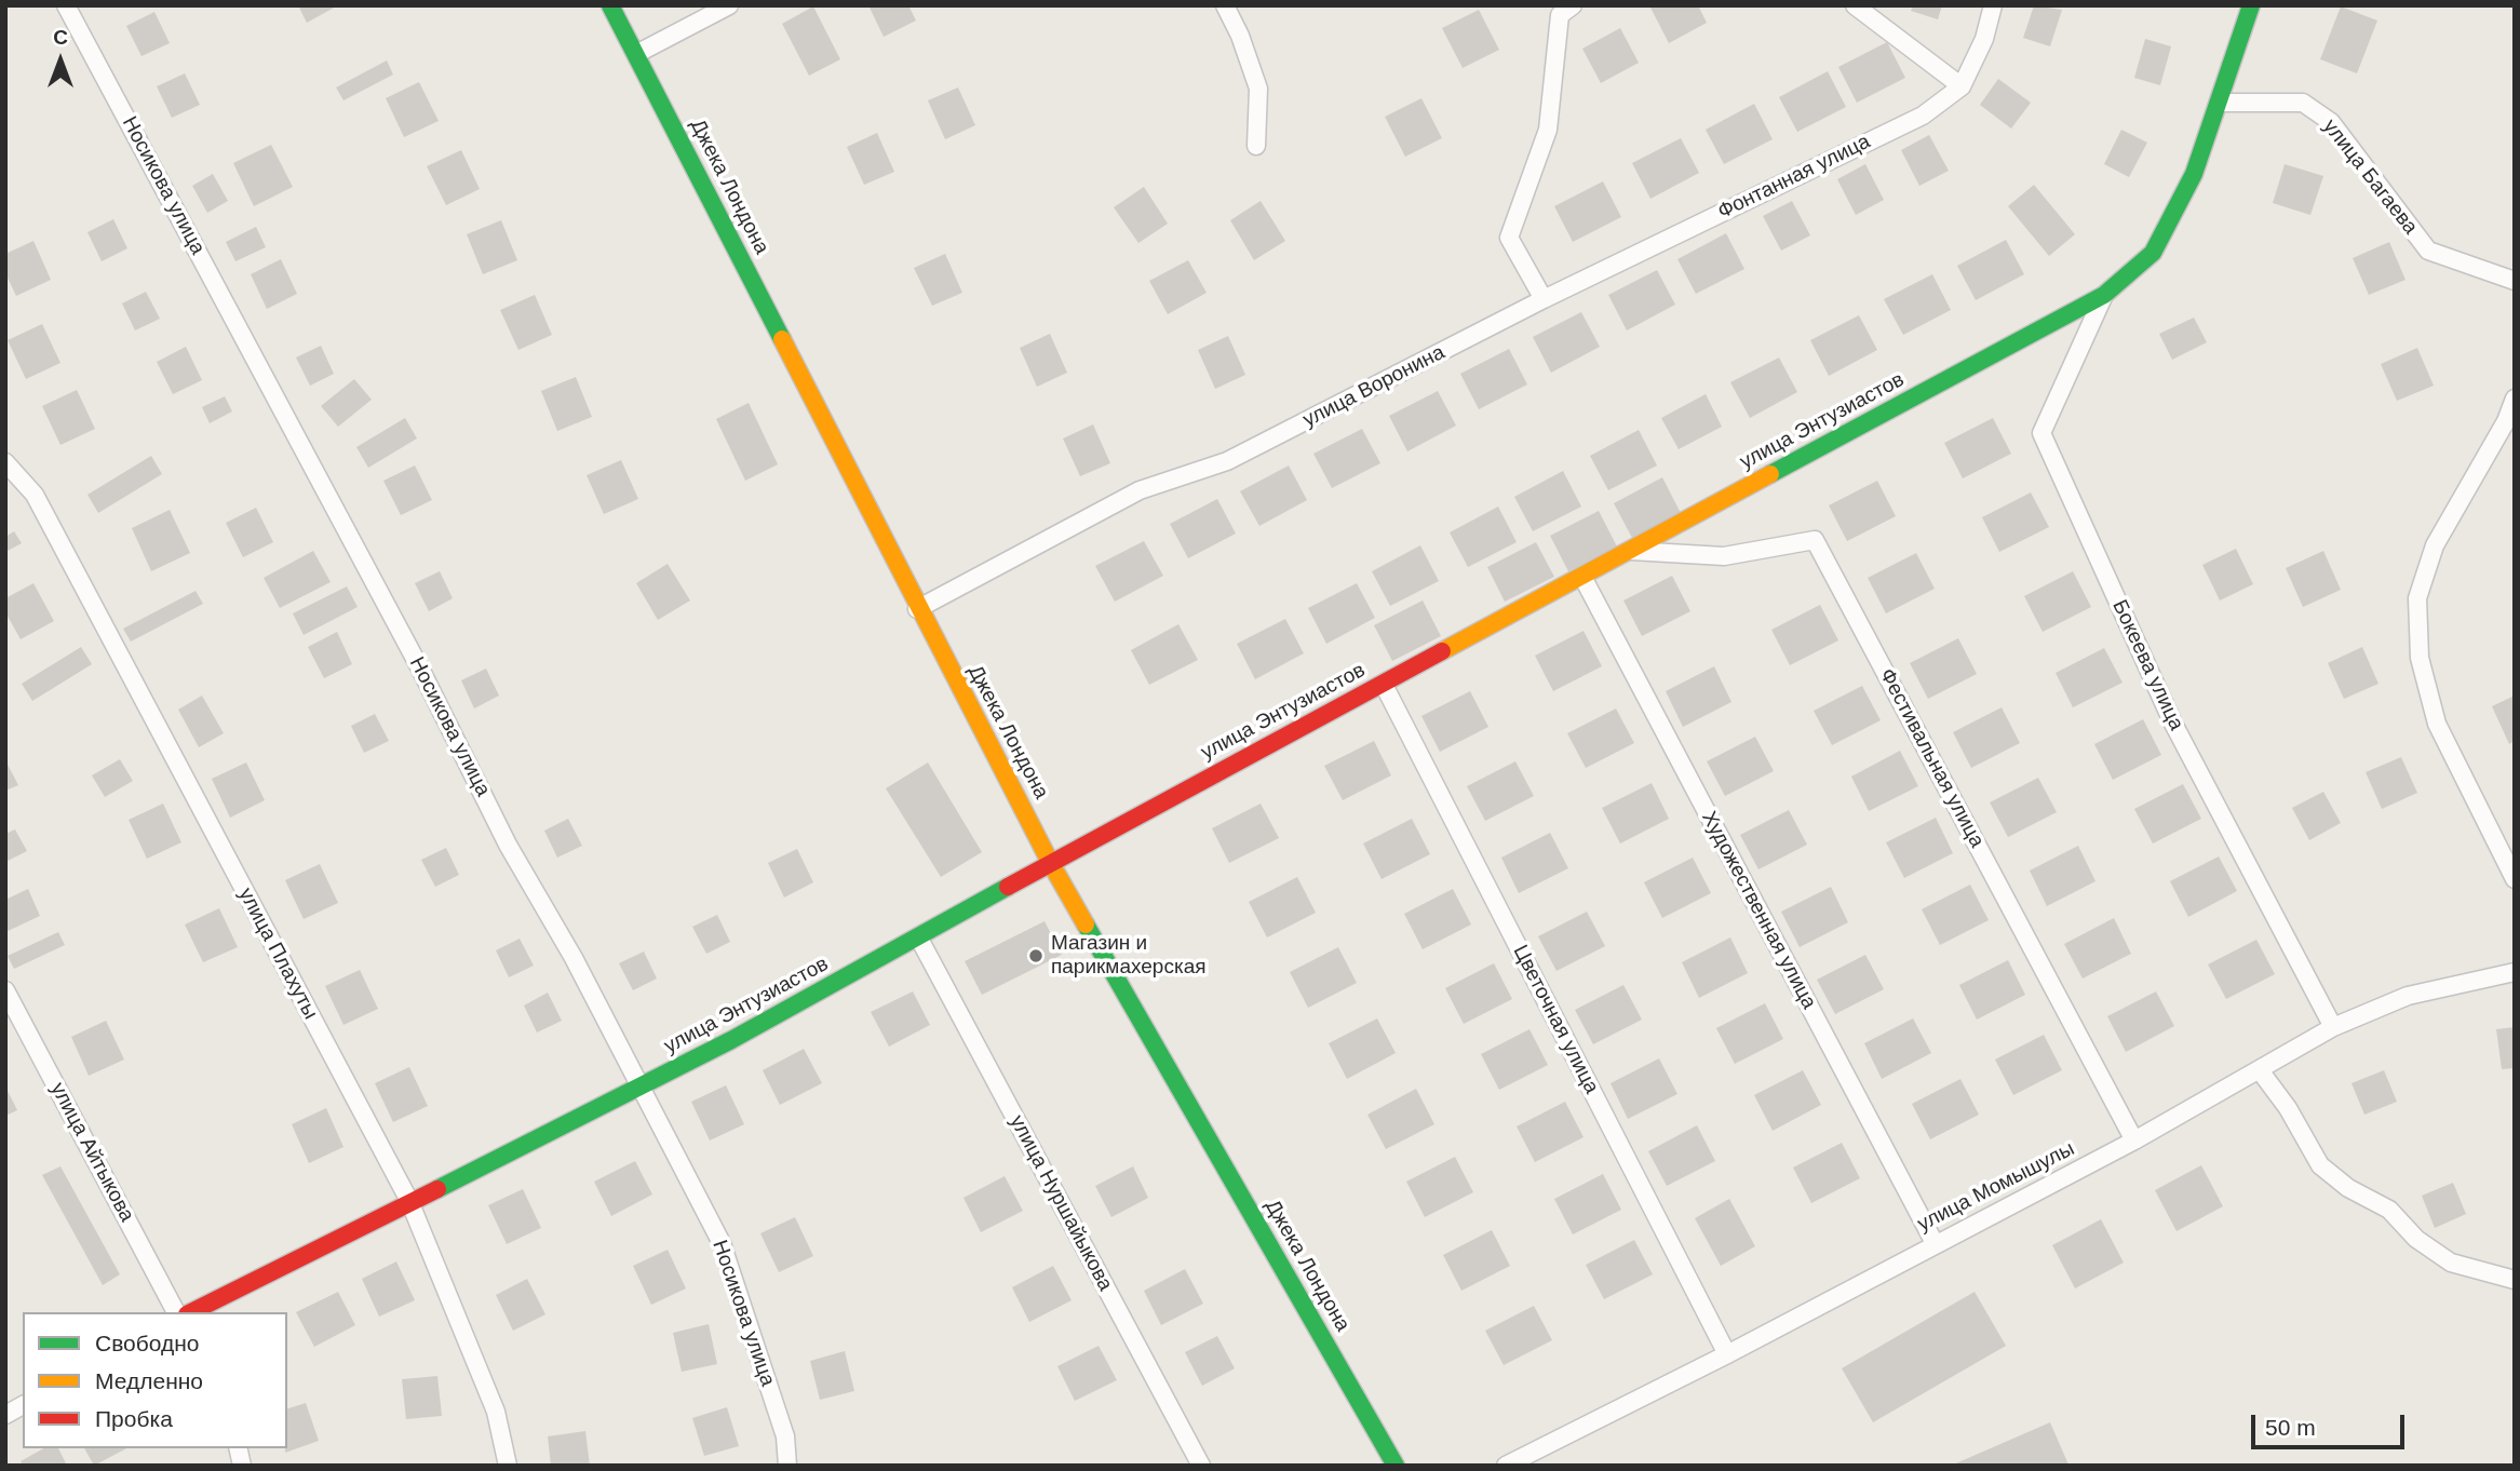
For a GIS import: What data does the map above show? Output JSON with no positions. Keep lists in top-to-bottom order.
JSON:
{
  "streets": {
    "street": [
      "Фонтанная улица",
      "улица Багаева",
      "Носикова улица",
      "Джека Лондона",
      "улица Воронина",
      "улица Энтузиастов",
      "Бокеева улица",
      "Фестивальная улица",
      "Художественная улица",
      "улица Плахуты",
      "Цветочная улица",
      "улица Айтыкова",
      "улица Момышулы",
      "улица Нуршайыкова"
    ]
  },
  "crossings": [
    ["Фонтанная улица", "улица Воронина"],
    ["улица Багаева", "улица Энтузиастов"],
    ["Носикова улица", "улица Энтузиастов"],
    ["Джека Лондона", "улица Воронина"],
    ["Джека Лондона", "улица Энтузиастов"],
    ["улица Энтузиастов", "Бокеева улица"],
    ["улица Энтузиастов", "Фестивальная улица"],
    ["улица Энтузиастов", "Художественная улица"],
    ["улица Энтузиастов", "улица Плахуты"],
    ["улица Энтузиастов", "Цветочная улица"],
    ["улица Энтузиастов", "улица Нуршайыкова"],
    ["Бокеева улица", "улица Момышулы"],
    ["Фестивальная улица", "улица Момышулы"],
    ["Художественная улица", "улица Момышулы"],
    ["Цветочная улица", "улица Момышулы"]
  ],
  "places": ["Магазин и парикмахерская"],
  "legend": ["Свободно", "Медленно", "Пробка"],
  "scale_bar": "50 m",
  "north": "top"
}
